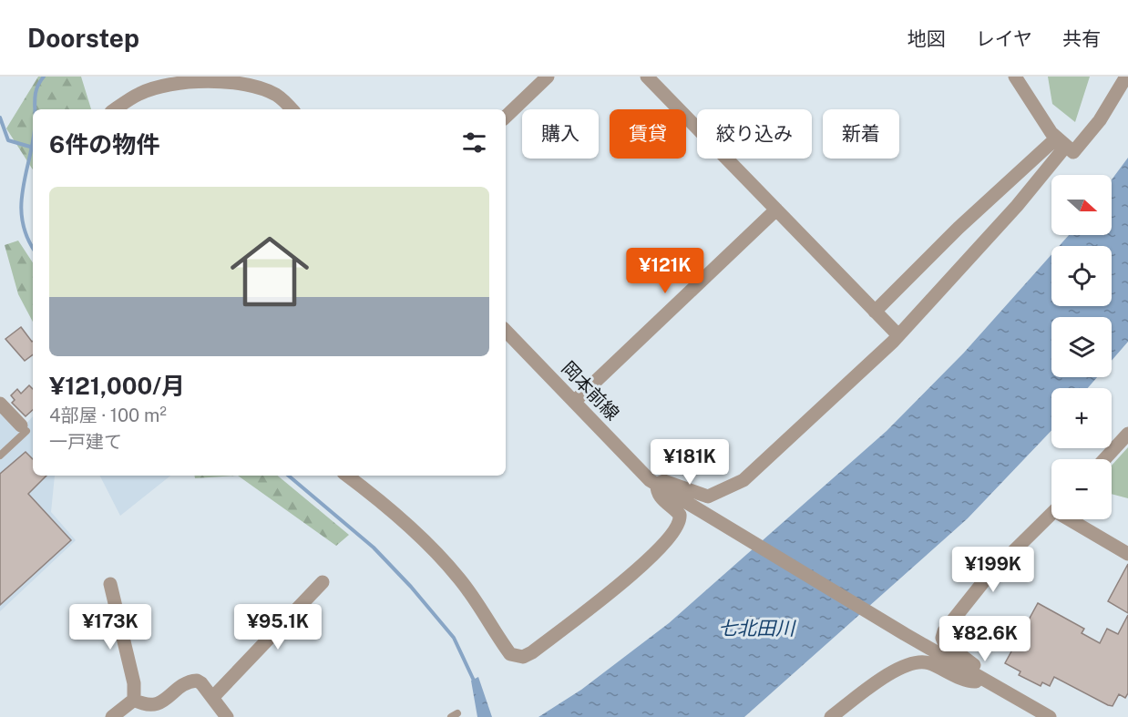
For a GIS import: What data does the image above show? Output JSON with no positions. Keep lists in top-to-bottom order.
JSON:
{
  "streets": {
    "street": ["岡本前線"]
  },
  "water": ["七北田川"],
  "north": "right",
  "page": {
    "header": "Doorstep",
    "nav": ["地図", "レイヤ", "共有"],
    "chip": [
      "購入",
      "賃貸",
      "絞り込み",
      "新着"
    ],
    "heading": "6件の物件",
    "map_buttons": ["+", "−"],
    "list": [
      {
        "name": "¥121,000/月",
        "note": "4部屋 · 100 m² · 一戸建て"
      }
    ],
    "price": [
      "¥121K",
      "¥181K",
      "¥199K",
      "¥173K",
      "¥95.1K",
      "¥82.6K"
    ]
  }
}
